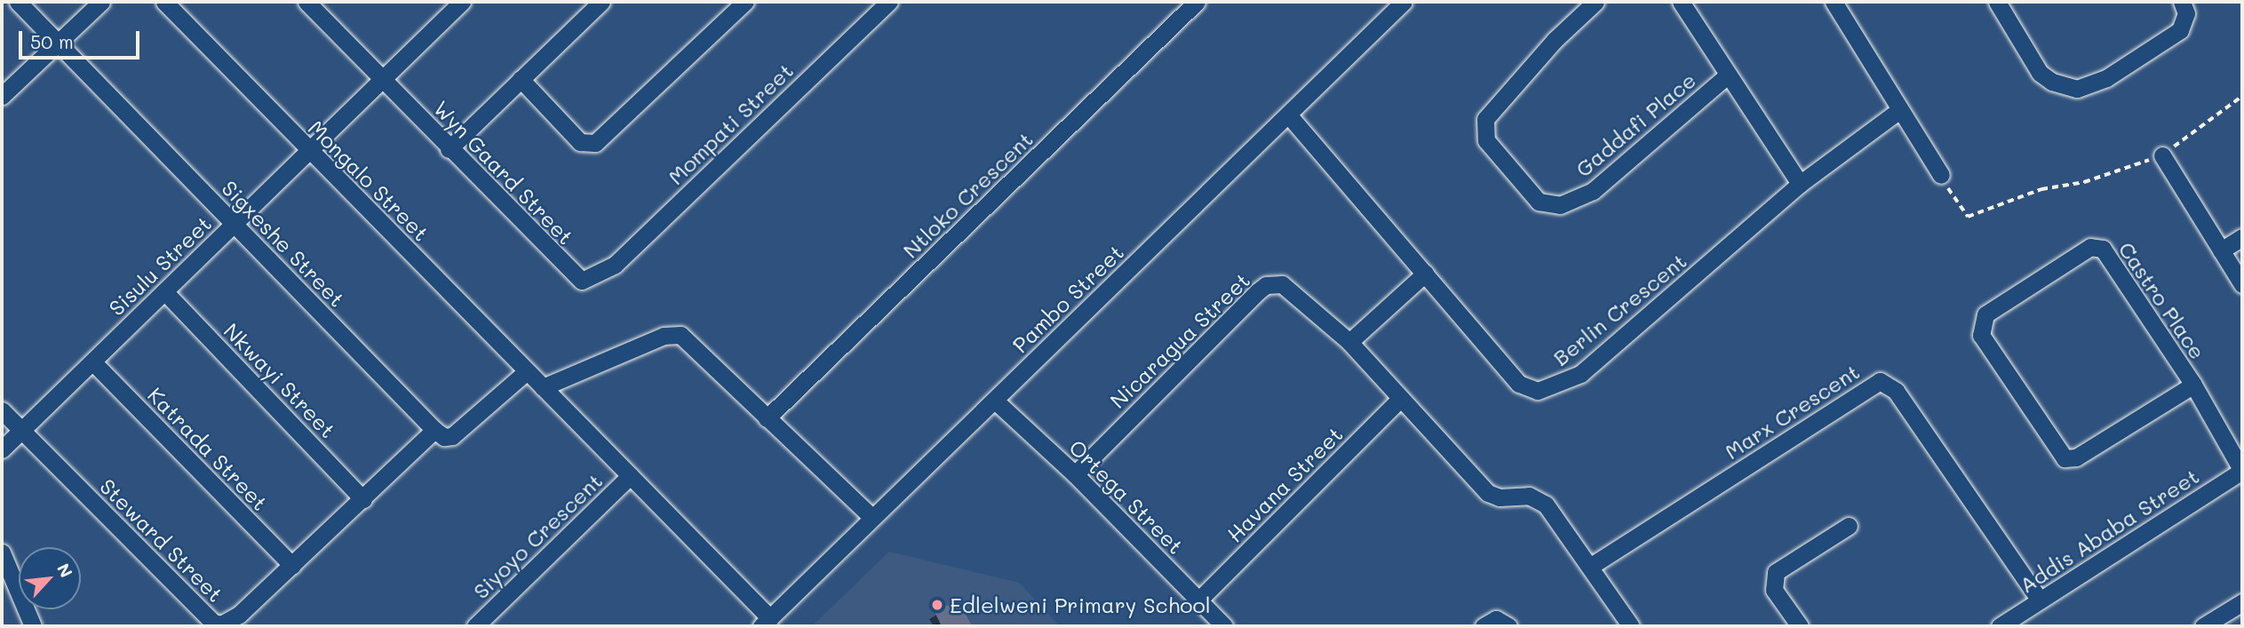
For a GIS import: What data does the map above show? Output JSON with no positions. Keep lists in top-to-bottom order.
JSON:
{
  "streets": {
    "street": [
      "Mompati Street",
      "Gaddafi Place",
      "Wyn Gaard Street",
      "Mongalo Street",
      "Ntloko Crescent",
      "Sigxeshe Street",
      "Sisulu Street",
      "Pambo Street",
      "Castro Place",
      "Berlin Crescent",
      "Nicaragua Street",
      "Nkwayi Street",
      "Marx Crescent",
      "Katrada Street",
      "Havana Street",
      "Ortega Street",
      "Addis Ababa Street",
      "Siyoyo Crescent",
      "Steward Street"
    ]
  },
  "crossings": [
    ["Mompati Street", "Wyn Gaard Street"],
    ["Gaddafi Place", "Berlin Crescent"],
    ["Wyn Gaard Street", "Sisulu Street"],
    ["Mongalo Street", "Sisulu Street"],
    ["Mongalo Street", "Siyoyo Crescent"],
    ["Sigxeshe Street", "Sisulu Street"],
    ["Sigxeshe Street", "Steward Street"],
    ["Sisulu Street", "Nkwayi Street"],
    ["Sisulu Street", "Katrada Street"],
    ["Sisulu Street", "Steward Street"],
    ["Pambo Street", "Berlin Crescent"],
    ["Pambo Street", "Ortega Street"],
    ["Pambo Street", "Siyoyo Crescent"],
    ["Castro Place", "Addis Ababa Street"],
    ["Nicaragua Street", "Marx Crescent"],
    ["Nicaragua Street", "Havana Street"],
    ["Nicaragua Street", "Ortega Street"],
    ["Nkwayi Street", "Steward Street"],
    ["Marx Crescent", "Addis Ababa Street"],
    ["Katrada Street", "Steward Street"],
    ["Havana Street", "Ortega Street"]
  ],
  "places": ["Edlelweni Primary School"],
  "scale_bar": "50 m",
  "north": "top right"
}
